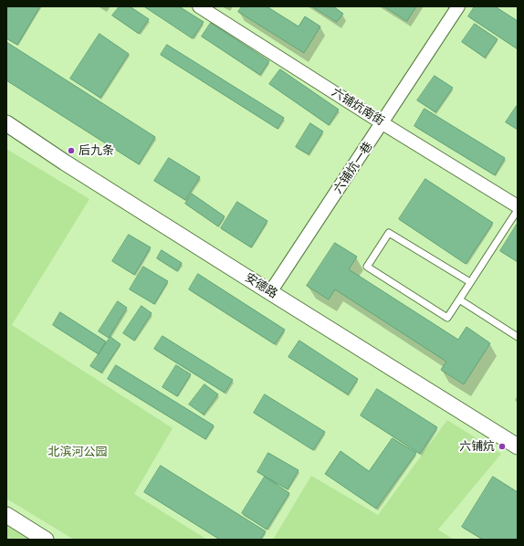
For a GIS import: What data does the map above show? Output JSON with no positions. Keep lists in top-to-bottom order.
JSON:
{
  "streets": {
    "street": ["六铺炕南街", "六铺炕一巷", "安德路"]
  },
  "crossings": [
    ["六铺炕南街", "六铺炕一巷"],
    ["六铺炕一巷", "安德路"]
  ],
  "parks": ["北滨河公园"],
  "places": ["后九条", "六铺炕"]
}
